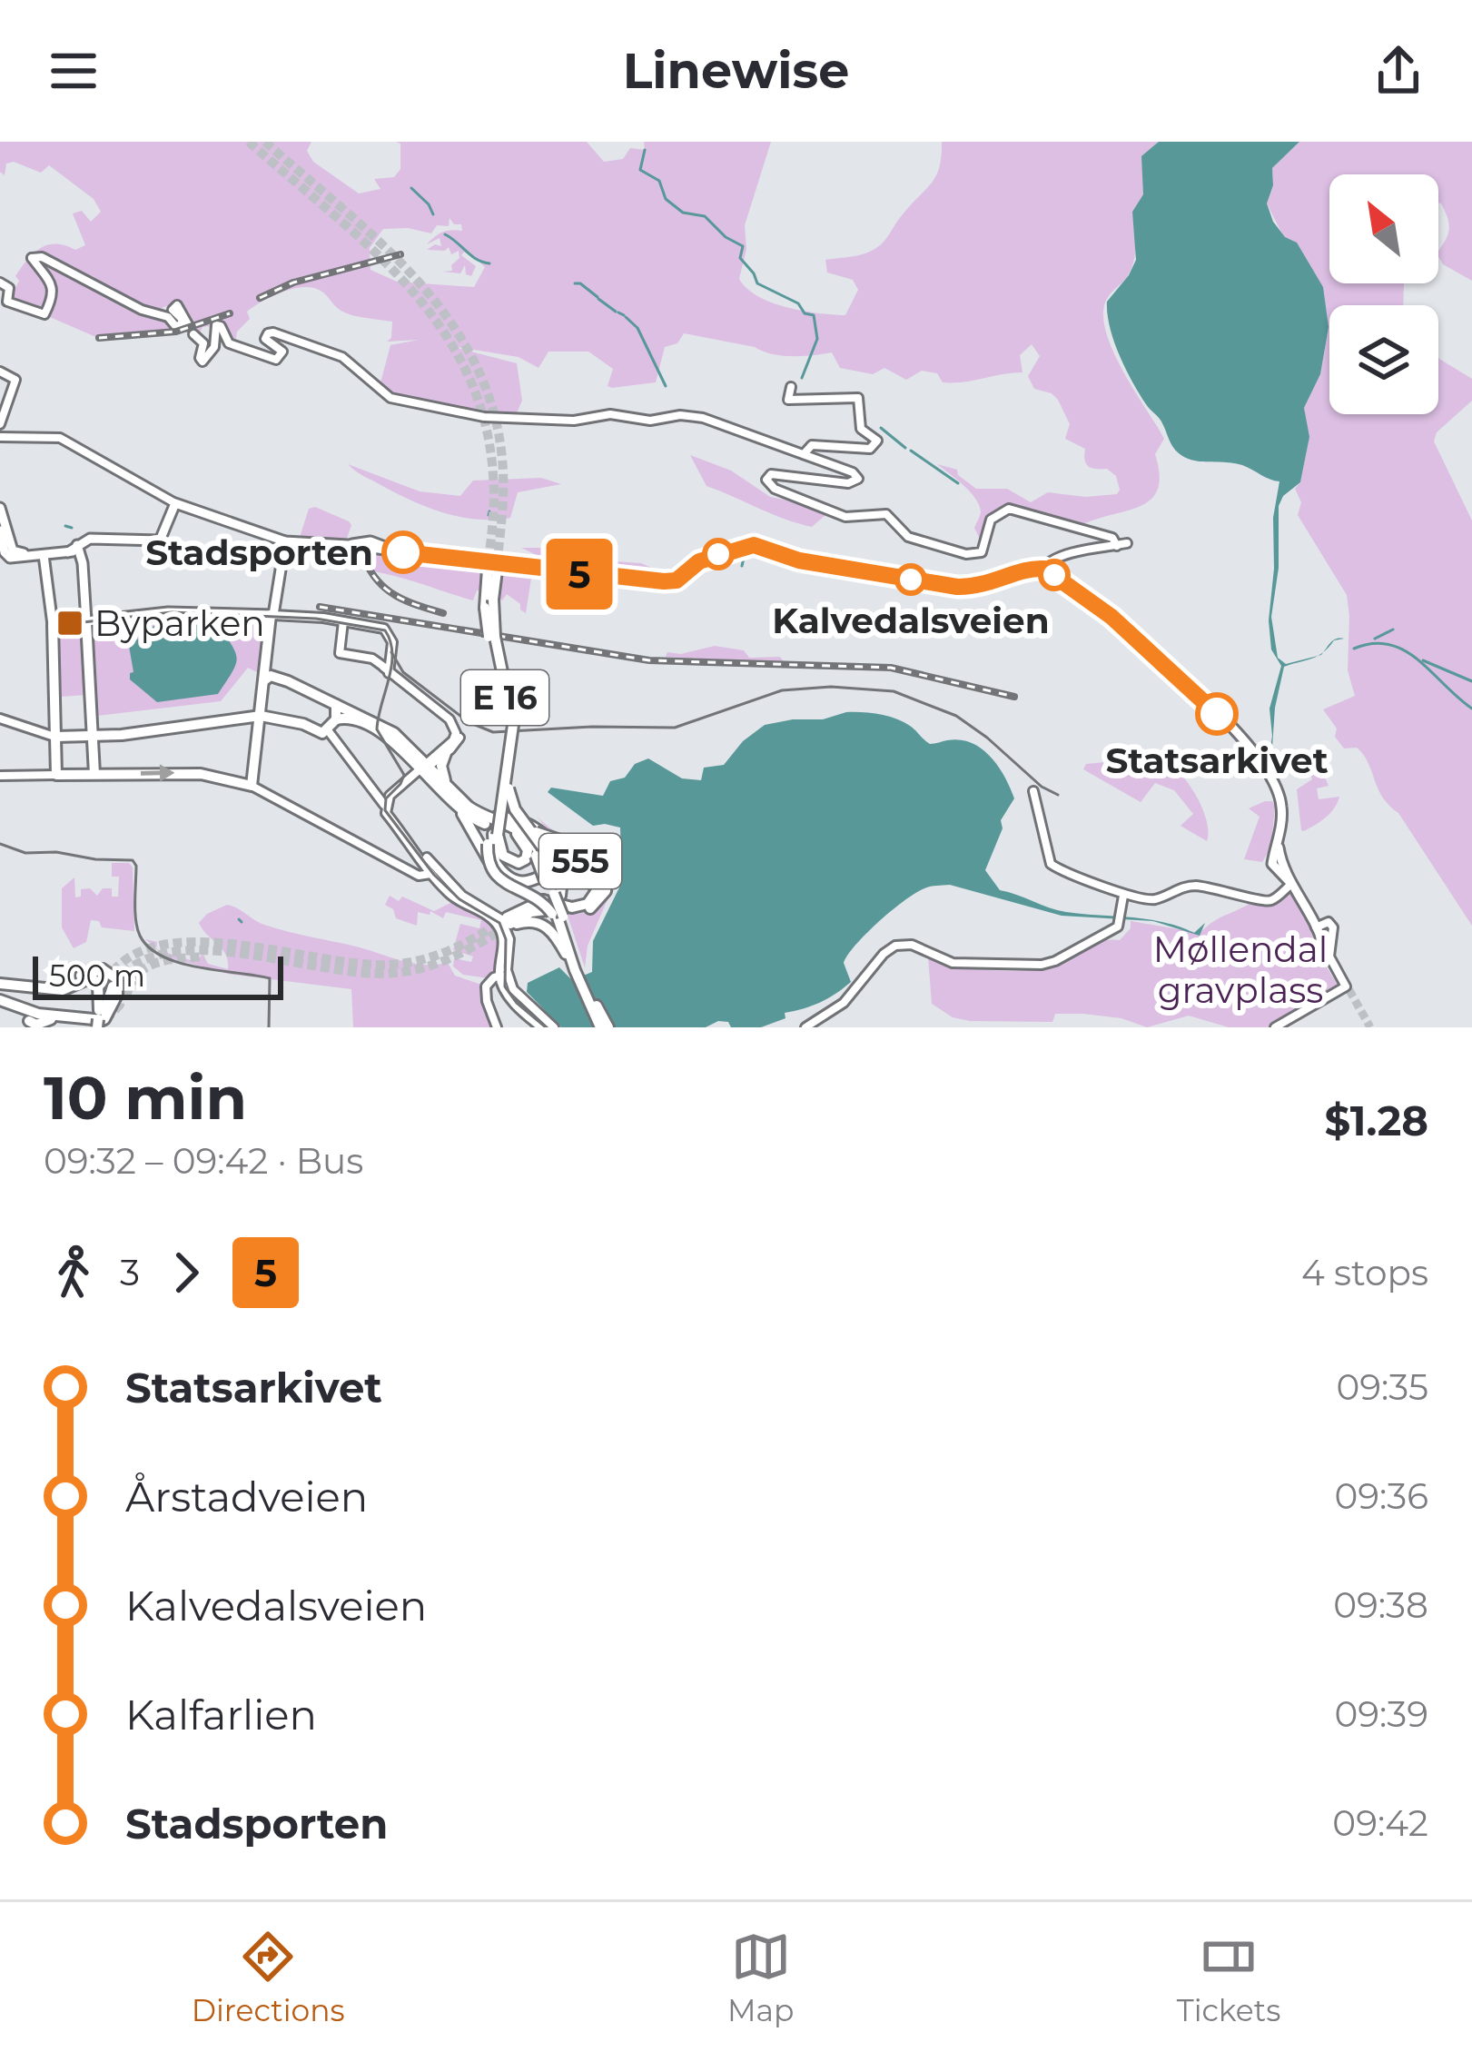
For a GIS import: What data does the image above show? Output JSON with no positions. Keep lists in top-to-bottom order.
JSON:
{
  "streets": {
    "highway": ["E 16", "555"]
  },
  "crossings": [
    ["E 16", "555"]
  ],
  "parks": ["Møllendal gravplass"],
  "places": {
    "other": ["Stadsporten", "Kalvedalsveien", "Statsarkivet"],
    "transit": ["Byparken"]
  },
  "lines": ["bus line 5"],
  "scale_bar": "500 m",
  "north": "top left",
  "page": {
    "header": "Linewise",
    "on_map": "5",
    "scale": "500 m",
    "heading": ["10 min", "09:32 – 09:42 · Bus", "$1.28"],
    "legs": ["3", "5", "4 stops"],
    "list": [
      {
        "name": "Statsarkivet",
        "value": "09:35"
      },
      {
        "name": "Årstadveien",
        "value": "09:36"
      },
      {
        "name": "Kalvedalsveien",
        "value": "09:38"
      },
      {
        "name": "Kalfarlien",
        "value": "09:39"
      },
      {
        "name": "Stadsporten",
        "value": "09:42"
      }
    ],
    "tabs": ["Directions", "Map", "Tickets"]
  }
}
